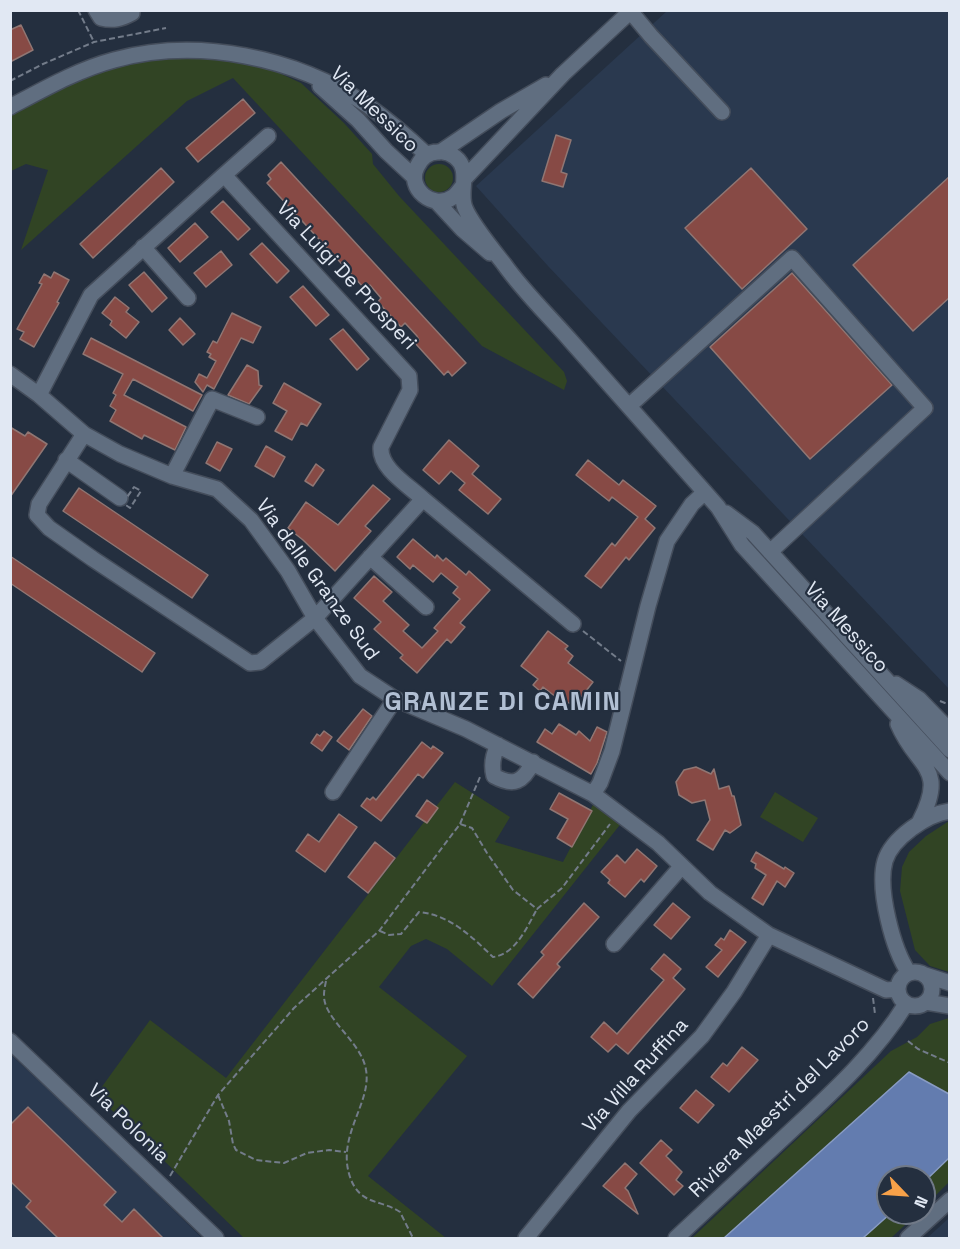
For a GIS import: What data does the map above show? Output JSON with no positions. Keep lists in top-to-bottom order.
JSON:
{
  "streets": {
    "street": [
      "Via Messico",
      "Via Luigi De Prosperi",
      "Via delle Granze Sud",
      "Via Villa Ruffina",
      "Riviera Maestri del Lavoro",
      "Via Polonia"
    ]
  },
  "crossings": [
    ["Via delle Granze Sud", "Via Villa Ruffina"],
    ["Via delle Granze Sud", "Riviera Maestri del Lavoro"]
  ],
  "districts": ["GRANZE DI CAMIN"],
  "north": "bottom right"
}
